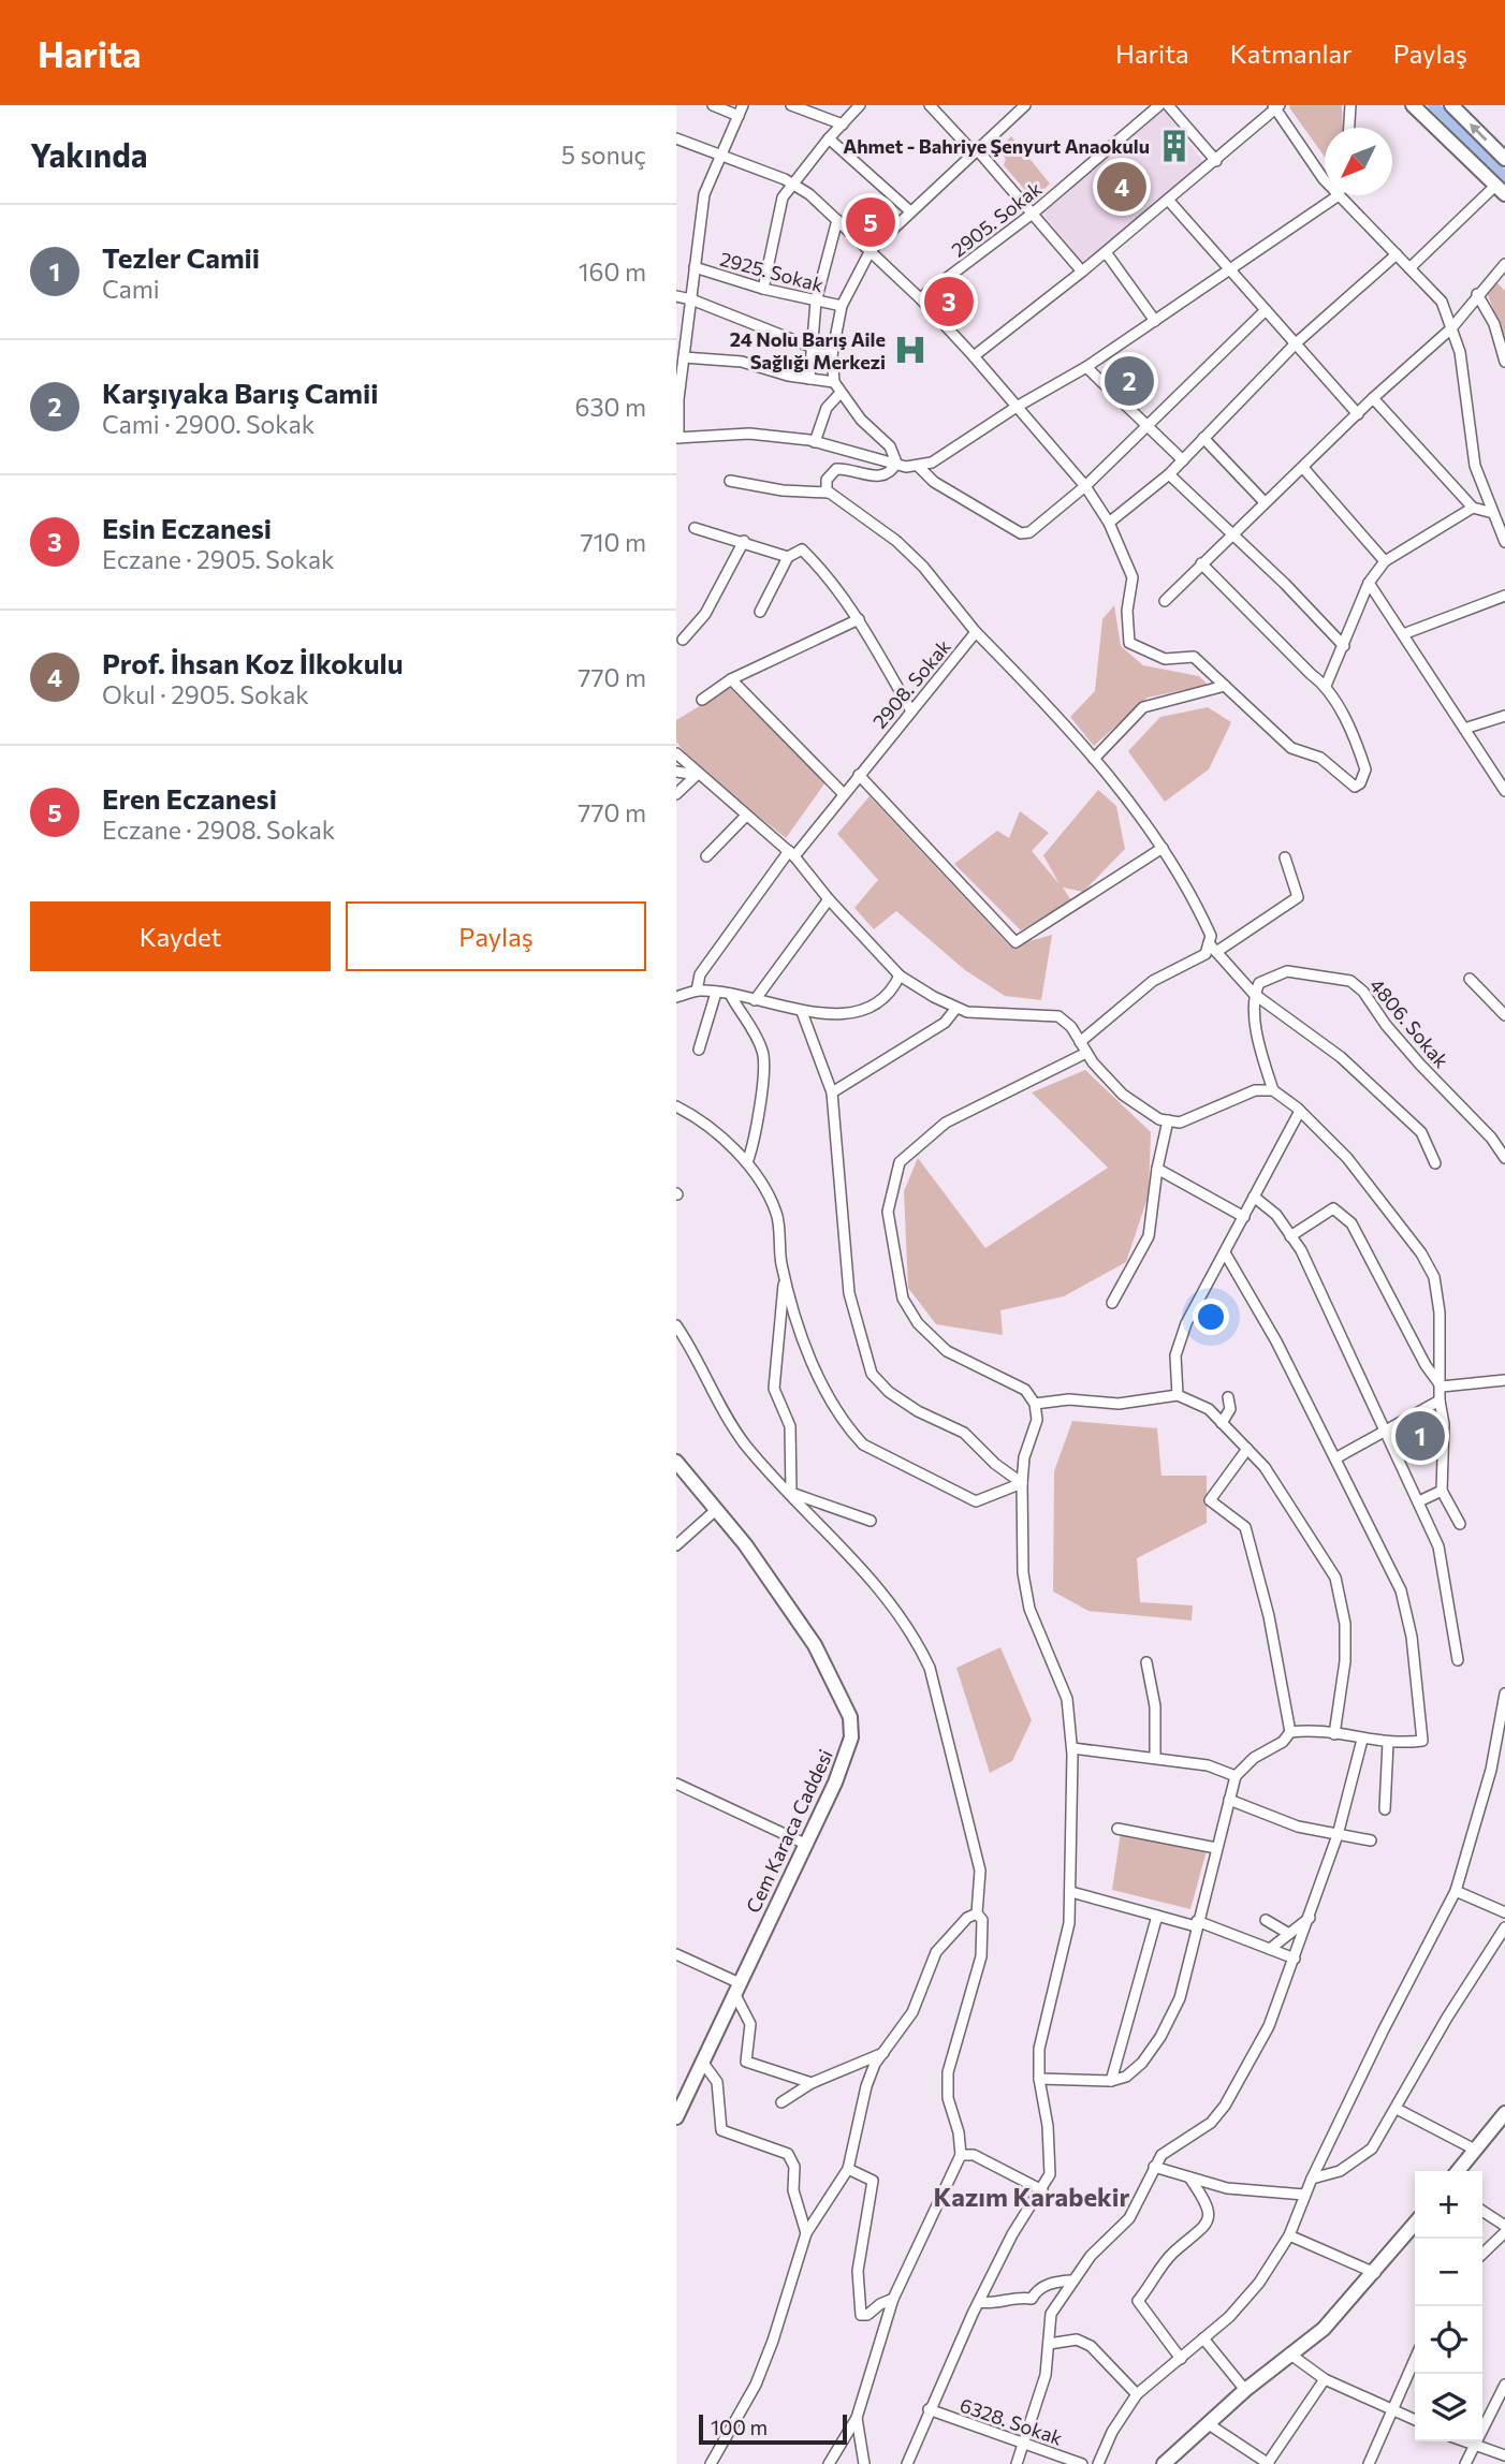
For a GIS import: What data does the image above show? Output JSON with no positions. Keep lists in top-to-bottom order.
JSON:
{
  "streets": {
    "street": [
      "2905. Sokak",
      "2925. Sokak",
      "2908. Sokak",
      "4806. Sokak",
      "Cem Karaca Caddesi",
      "6328. Sokak"
    ]
  },
  "districts": ["Kazım Karabekir"],
  "places": {
    "building": ["Ahmet - Bahriye Şenyurt Anaokulu"],
    "hospital": ["24 Nolu Barış Aile Sağlığı Merkezi"]
  },
  "scale_bar": "100 m",
  "north": "bottom left",
  "page": {
    "header": "Harita",
    "nav": ["Harita", "Katmanlar", "Paylaş"],
    "heading": ["Yakında", "5 sonuç"],
    "pins": [
      "4",
      "5",
      "3",
      "2",
      "1"
    ],
    "list": [
      {
        "mark": "1",
        "name": "Tezler Camii",
        "note": "Cami",
        "value": "160 m"
      },
      {
        "mark": "2",
        "name": "Karşıyaka Barış Camii",
        "note": "Cami · 2900. Sokak",
        "value": "630 m"
      },
      {
        "mark": "3",
        "name": "Esin Eczanesi",
        "note": "Eczane · 2905. Sokak",
        "value": "710 m"
      },
      {
        "mark": "4",
        "name": "Prof. İhsan Koz İlkokulu",
        "note": "Okul · 2905. Sokak",
        "value": "770 m"
      },
      {
        "mark": "5",
        "name": "Eren Eczanesi",
        "note": "Eczane · 2908. Sokak",
        "value": "770 m"
      }
    ],
    "buttons": ["Kaydet", "Paylaş"],
    "map_buttons": ["+", "−"],
    "scale": "100 m"
  }
}
